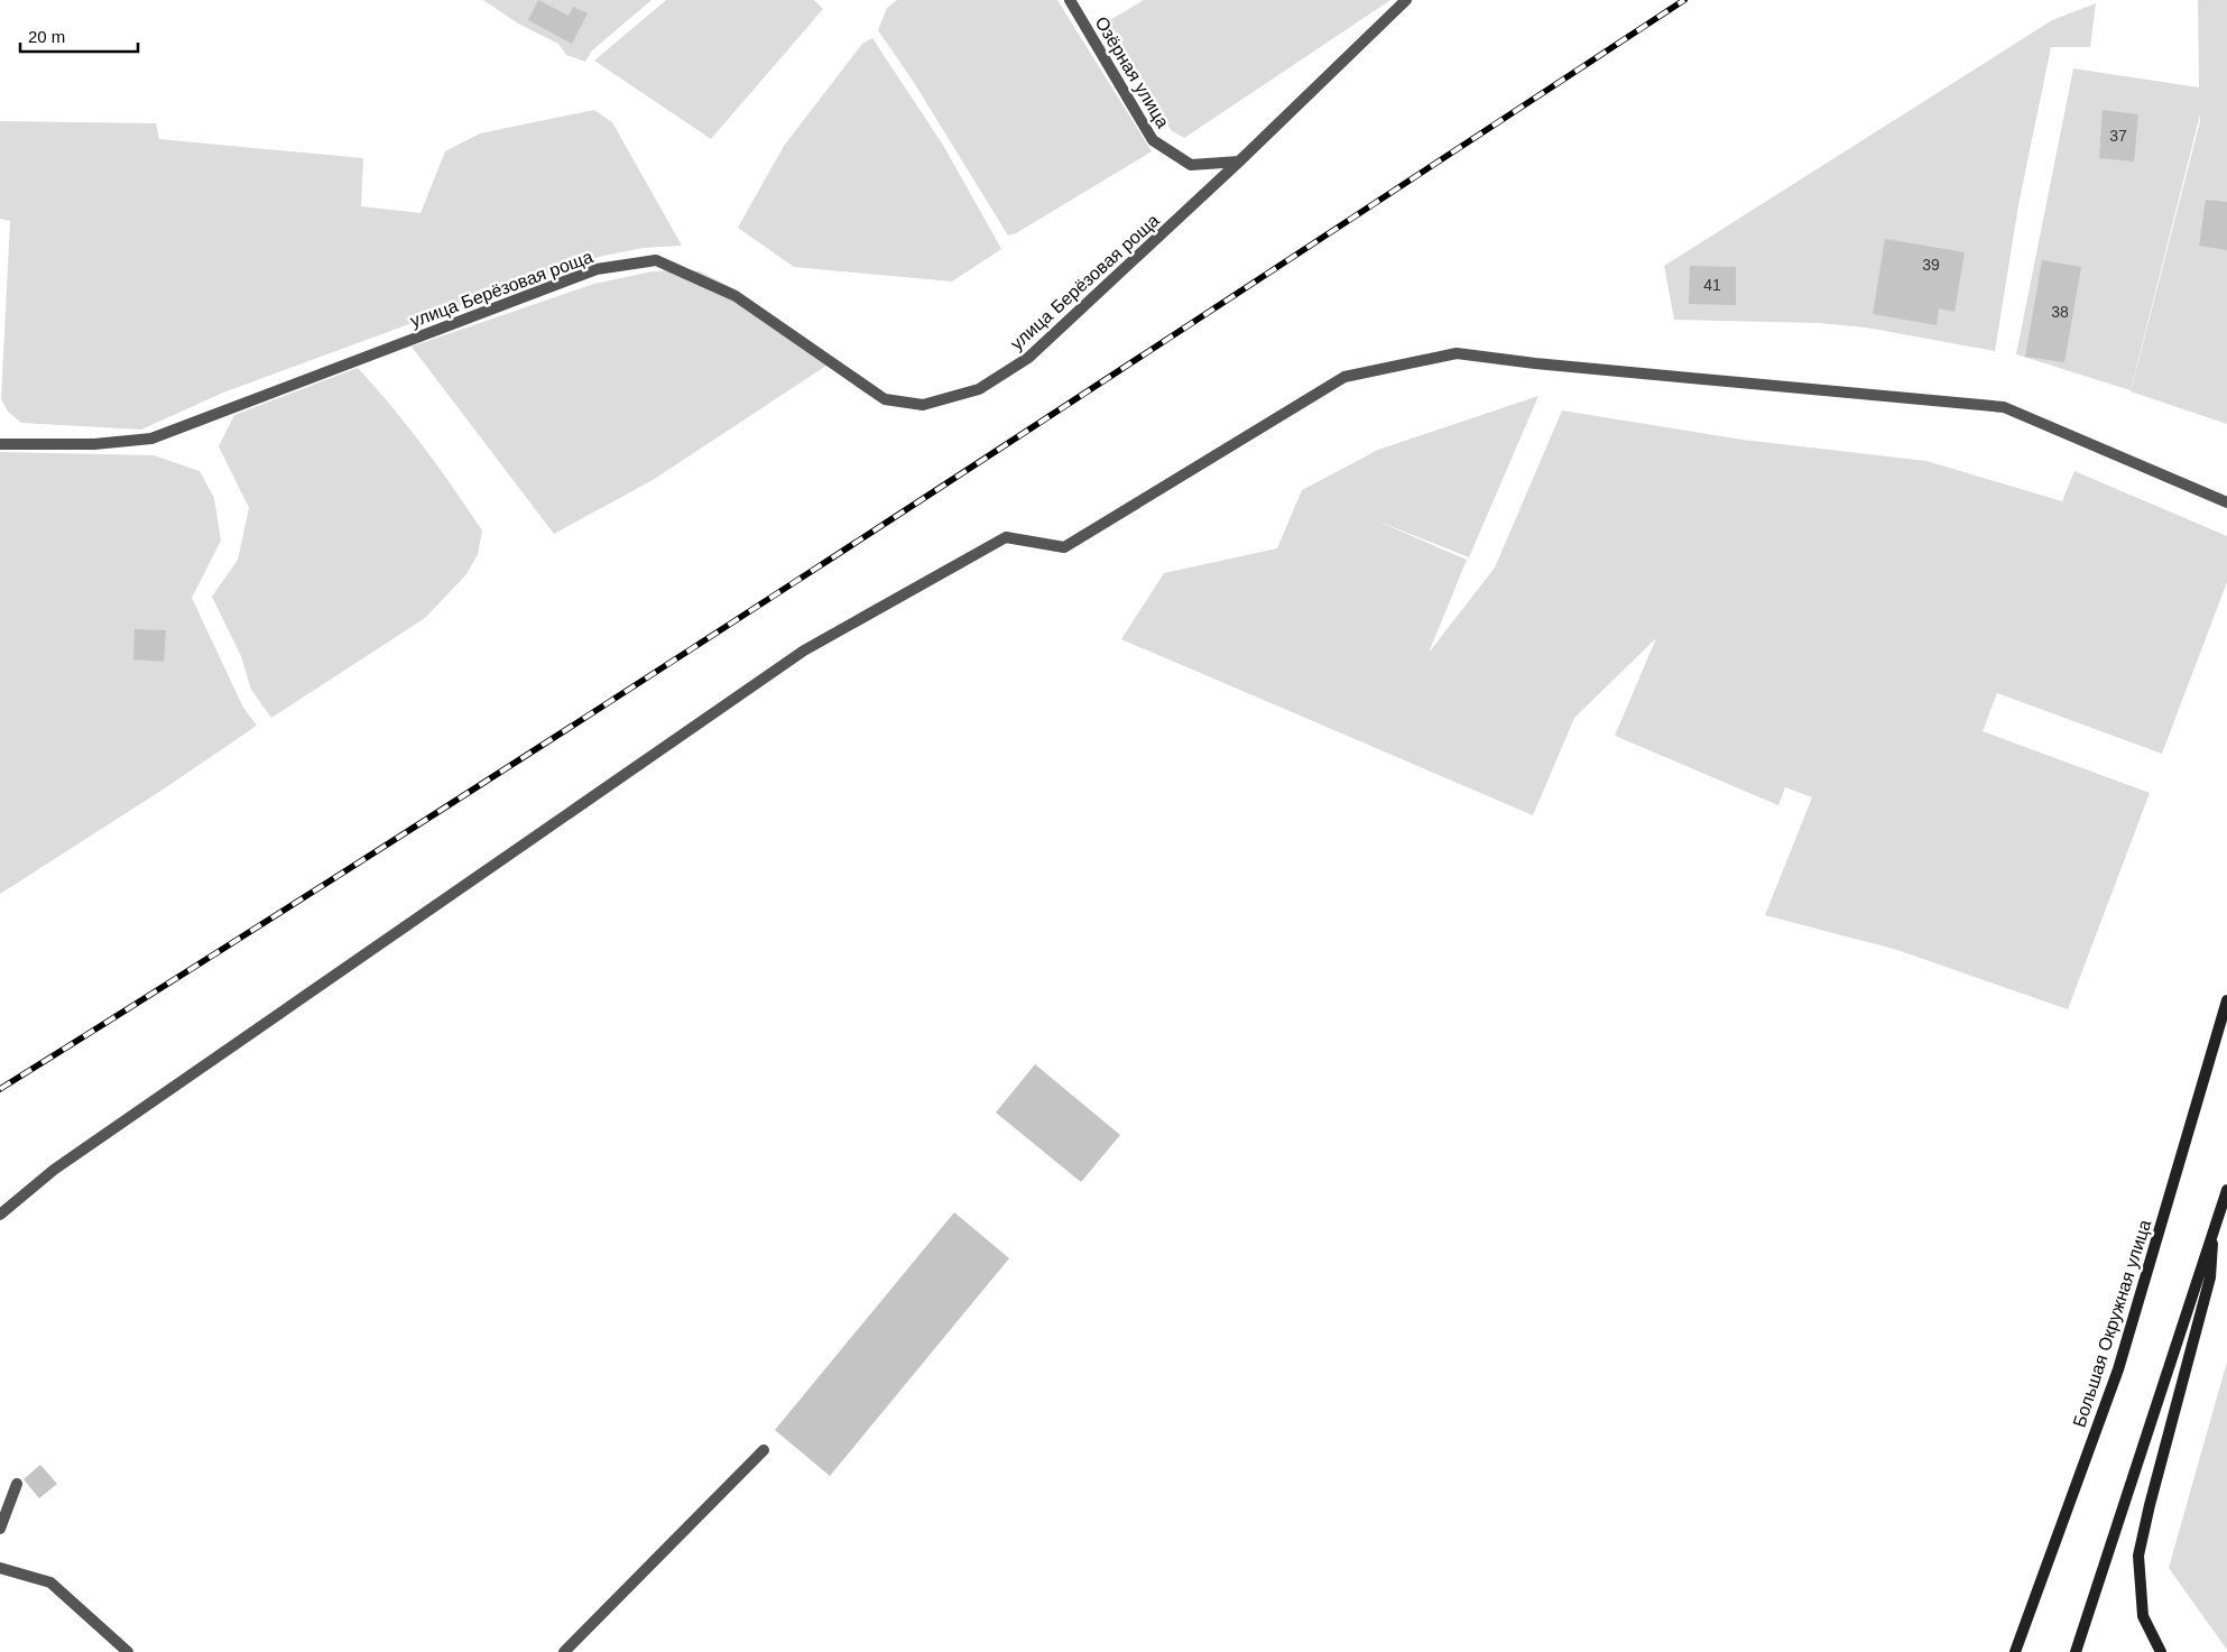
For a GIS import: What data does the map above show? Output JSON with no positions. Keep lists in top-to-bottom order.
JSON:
{
  "streets": {
    "main road": ["Большая Окружная улица"],
    "lane": ["Озёрная улица", "улица Берёзовая роща"]
  },
  "crossings": [
    ["Озёрная улица", "улица Берёзовая роща"]
  ],
  "house_numbers": [
    "37",
    "39",
    "41",
    "38"
  ],
  "scale_bar": "20 m"
}
